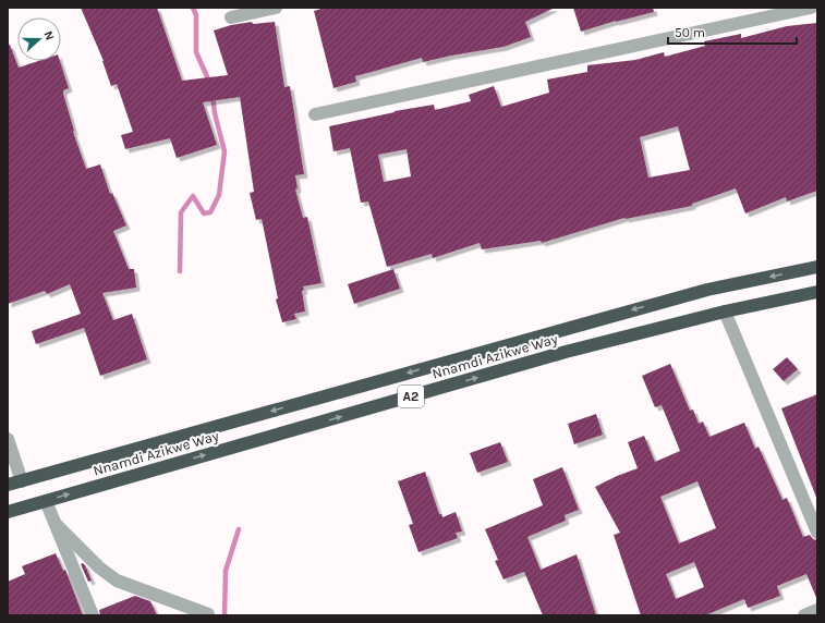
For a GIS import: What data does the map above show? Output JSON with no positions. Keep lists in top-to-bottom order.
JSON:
{
  "streets": {
    "highway": ["Nnamdi Azikwe Way", "A2"]
  },
  "scale_bar": "50 m",
  "north": "right"
}
